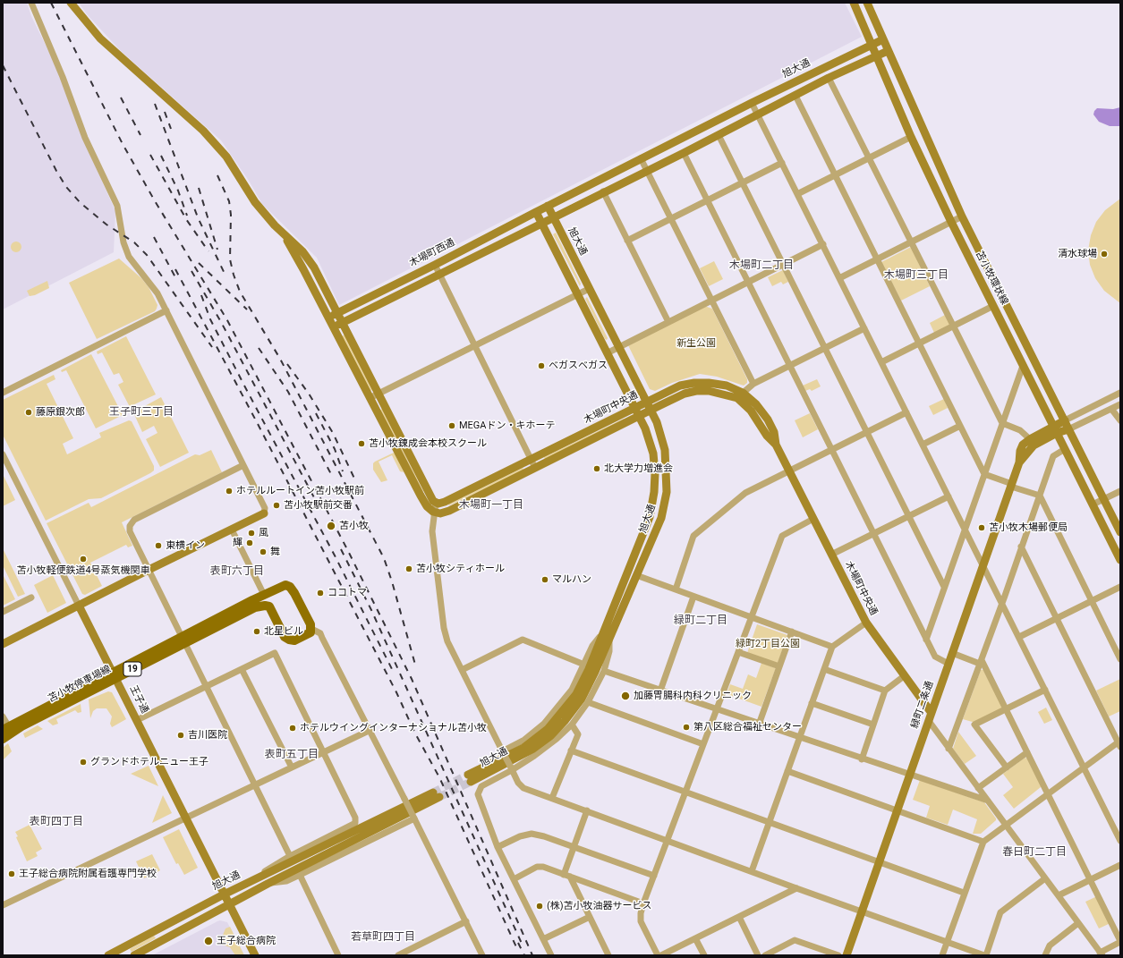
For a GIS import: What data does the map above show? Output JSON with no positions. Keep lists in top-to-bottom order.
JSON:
{
  "streets": {
    "main road": ["19", "苫小牧停車場線"],
    "street": [
      "旭大通",
      "木場町西通",
      "苫小牧環状線",
      "木場町中央通",
      "王子通",
      "緑町二条通"
    ]
  },
  "crossings": [
    ["旭大通", "木場町西通"],
    ["旭大通", "苫小牧環状線"],
    ["旭大通", "木場町中央通"],
    ["旭大通", "王子通"],
    ["苫小牧環状線", "緑町二条通"],
    ["木場町中央通", "緑町二条通"],
    ["苫小牧停車場線", "王子通"]
  ],
  "districts": [
    "木場町二丁目",
    "木場町三丁目",
    "王子町三丁目",
    "木場町一丁目",
    "表町六丁目",
    "緑町二丁目",
    "表町五丁目",
    "表町四丁目",
    "春日町二丁目",
    "若草町四丁目"
  ],
  "parks": ["新生公園", "緑町2丁目公園"],
  "places": [
    "清水球場",
    "ベガスベガス",
    "藤原銀次郎",
    "MEGAドン・キホーテ",
    "苫小牧錬成会本校スクール",
    "北大学力増進会",
    "ホテルルートイン苫小牧駅前",
    "苫小牧駅前交番",
    "苫小牧",
    "苫小牧木場郵便局",
    "風",
    "輝",
    "東横イン",
    "舞",
    "苫小牧軽便鉄道4号蒸気機関車",
    "苫小牧シティホール",
    "マルハン",
    "ココトマ",
    "北星ビル",
    "加藤胃腸科内科クリニック",
    "第八区総合福祉センター",
    "ホテルウイングインターナショナル苫小牧",
    "吉川医院",
    "グランドホテルニュー王子",
    "王子総合病院附属看護専門学校",
    "(株)苫小牧油器サービス",
    "王子総合病院"
  ]
}
